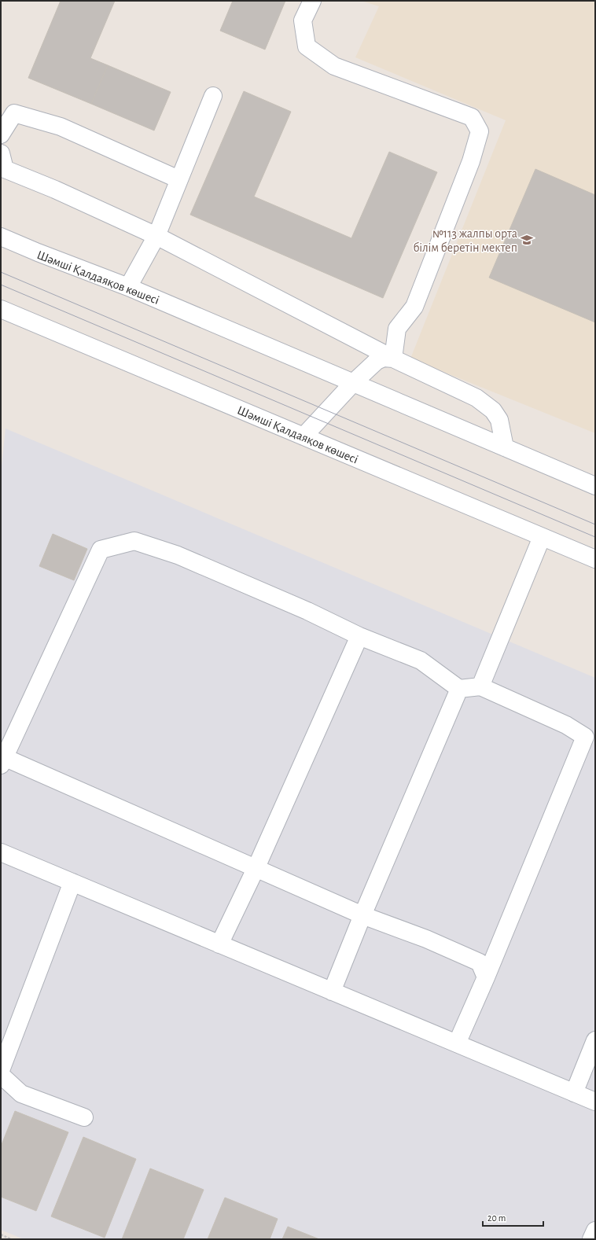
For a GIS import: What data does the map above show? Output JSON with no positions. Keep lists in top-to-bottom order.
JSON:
{
  "streets": {
    "street": ["Шәмші Қалдаяқов көшесі"]
  },
  "places": {
    "school or university": ["№113 жалпы орта білім беретін мектеп"]
  },
  "scale_bar": "20 m"
}
